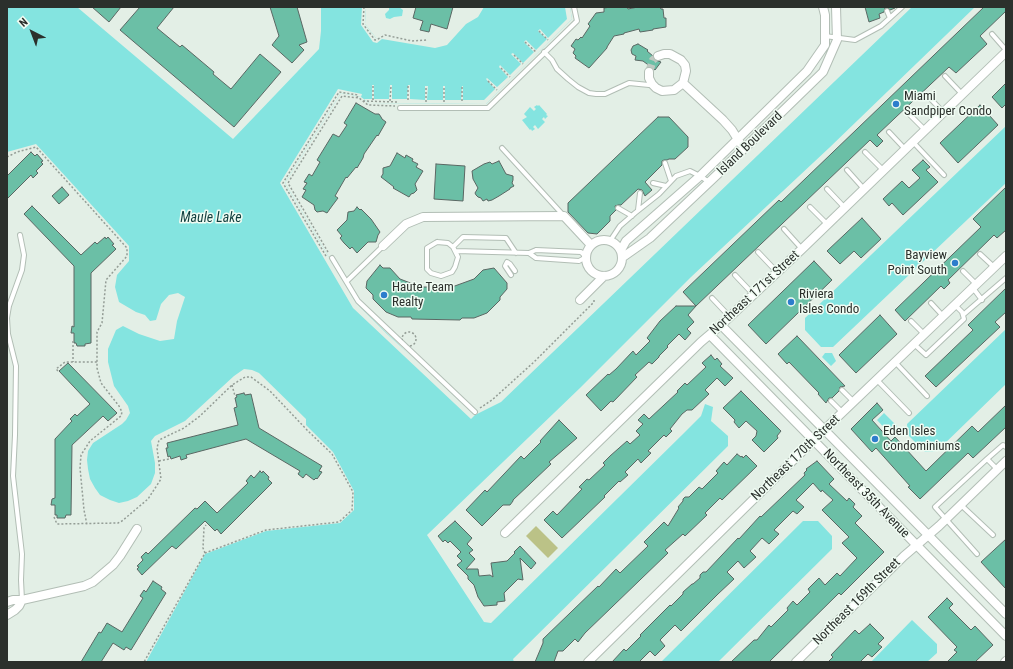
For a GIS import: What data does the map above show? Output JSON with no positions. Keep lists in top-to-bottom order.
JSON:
{
  "streets": {
    "street": [
      "Island Boulevard",
      "Northeast 171st Street",
      "Northeast 170th Street",
      "Northeast 35th Avenue",
      "Northeast 169th Street"
    ]
  },
  "crossings": [
    ["Northeast 171st Street", "Northeast 35th Avenue"],
    ["Northeast 170th Street", "Northeast 35th Avenue"],
    ["Northeast 35th Avenue", "Northeast 169th Street"]
  ],
  "water": ["Maule Lake"],
  "places": [
    "Miami Sandpiper Condo",
    "Bayview Point South",
    "Haute Team Realty",
    "Riviera Isles Condo",
    "Eden Isles Condominiums"
  ],
  "north": "top left"
}
